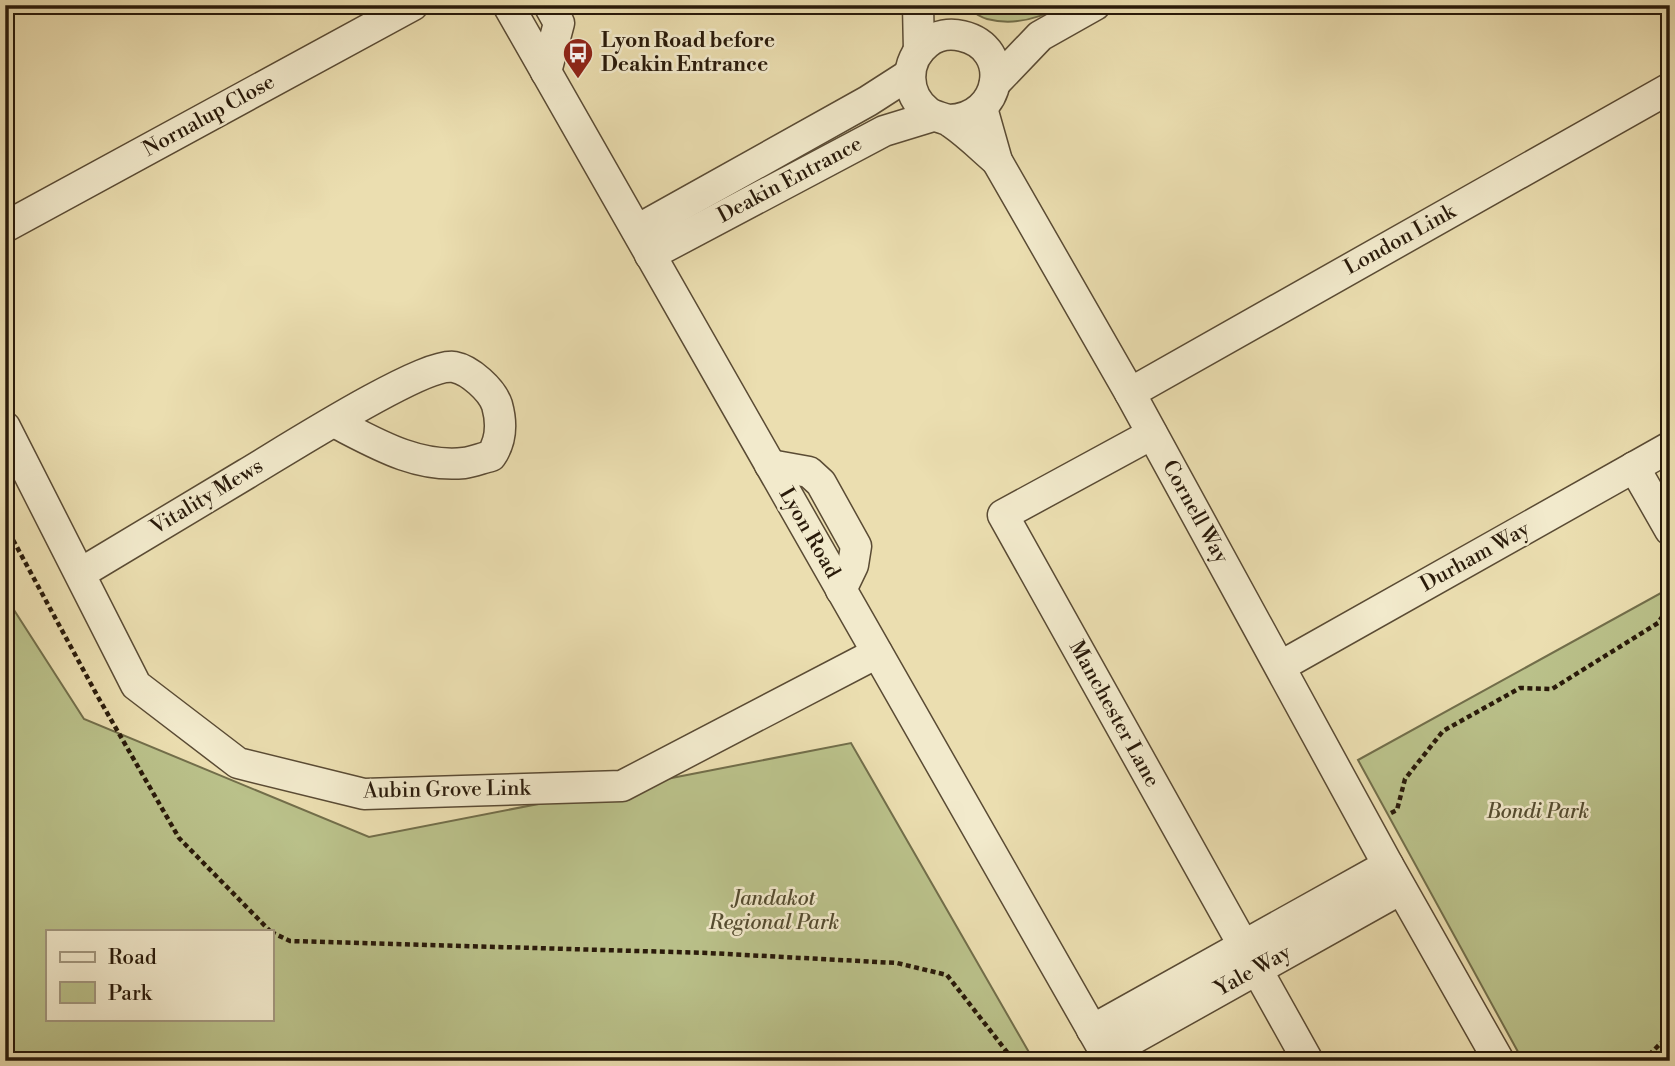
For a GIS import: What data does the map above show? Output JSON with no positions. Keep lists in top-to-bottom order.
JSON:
{
  "streets": {
    "street": [
      "Nornalup Close",
      "Deakin Entrance",
      "London Link",
      "Vitality Mews",
      "Cornell Way",
      "Lyon Road",
      "Durham Way",
      "Manchester Lane",
      "Aubin Grove Link",
      "Yale Way"
    ]
  },
  "crossings": [
    ["Deakin Entrance", "Cornell Way"],
    ["Deakin Entrance", "Lyon Road"],
    ["London Link", "Cornell Way"],
    ["Vitality Mews", "Aubin Grove Link"],
    ["Cornell Way", "Durham Way"],
    ["Cornell Way", "Manchester Lane"],
    ["Cornell Way", "Yale Way"],
    ["Lyon Road", "Aubin Grove Link"],
    ["Lyon Road", "Yale Way"],
    ["Manchester Lane", "Yale Way"]
  ],
  "parks": ["Bondi Park", "Jandakot Regional Park"],
  "places": {
    "bus stop": ["Lyon Road before Deakin Entrance"]
  },
  "legend": ["Road", "Park"]
}
